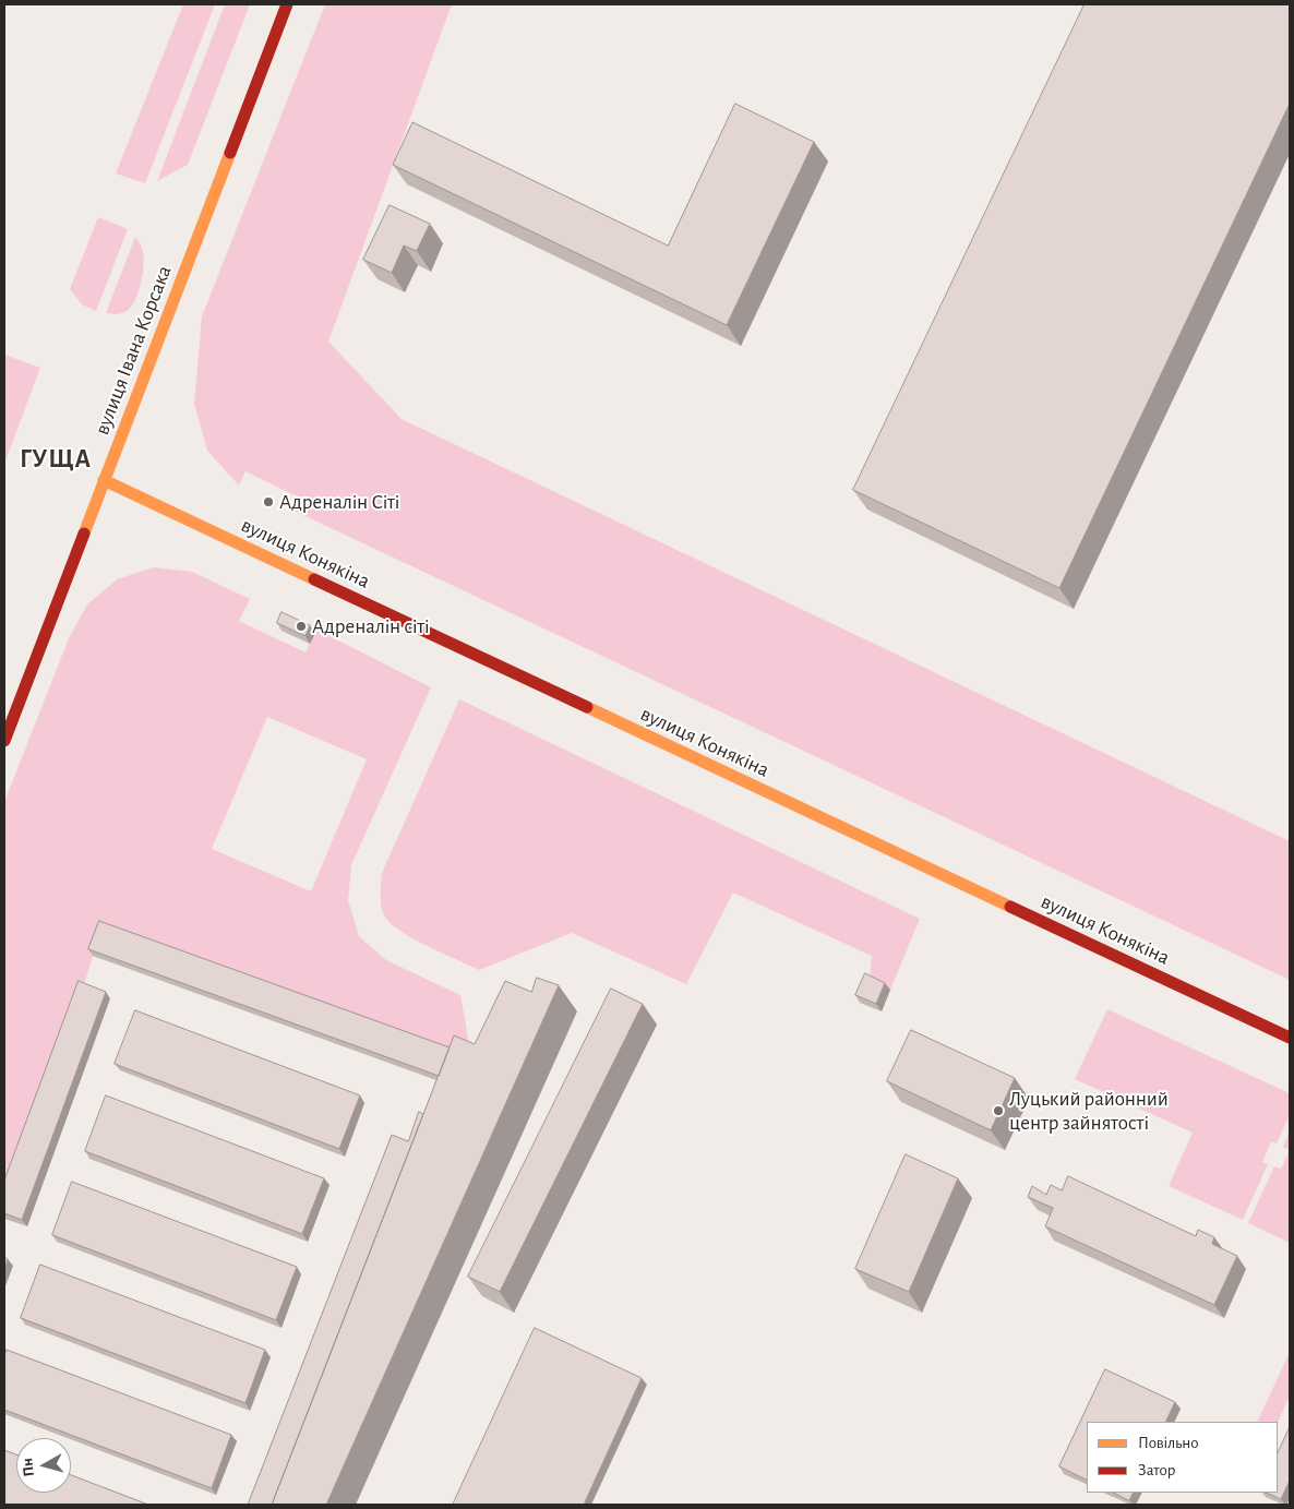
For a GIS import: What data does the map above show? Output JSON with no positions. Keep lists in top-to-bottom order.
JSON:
{
  "streets": {
    "street": ["вулиця Івана Корсака", "вулиця Конякіна"]
  },
  "crossings": [
    ["вулиця Івана Корсака", "вулиця Конякіна"]
  ],
  "districts": ["ГУЩА"],
  "places": ["Адреналін Сіті", "Адреналін сіті", "Луцький районний центр зайнятості"],
  "legend": ["Повільно", "Затор"],
  "north": "left"
}
